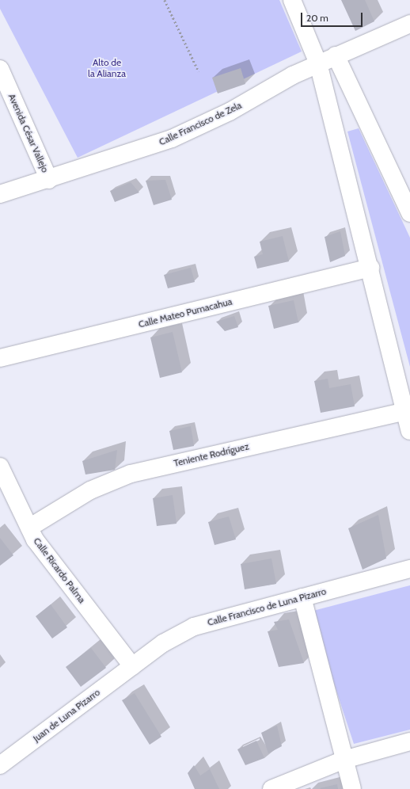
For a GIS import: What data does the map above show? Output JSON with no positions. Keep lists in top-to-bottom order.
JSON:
{
  "streets": {
    "street": [
      "Calle Francisco de Zela",
      "Avenida César Vallejo",
      "Calle Mateo Pumacahua",
      "Teniente Rodríguez",
      "Calle Ricardo Palma",
      "Calle Francisco de Luna Pizarro",
      "Juan de Luna Pizarro"
    ]
  },
  "crossings": [
    ["Calle Francisco de Zela", "Avenida César Vallejo"],
    ["Teniente Rodríguez", "Calle Ricardo Palma"],
    ["Calle Ricardo Palma", "Calle Francisco de Luna Pizarro"],
    ["Calle Ricardo Palma", "Juan de Luna Pizarro"],
    ["Calle Francisco de Luna Pizarro", "Juan de Luna Pizarro"]
  ],
  "parks": ["Alto de la Alianza"],
  "scale_bar": "20 m"
}
